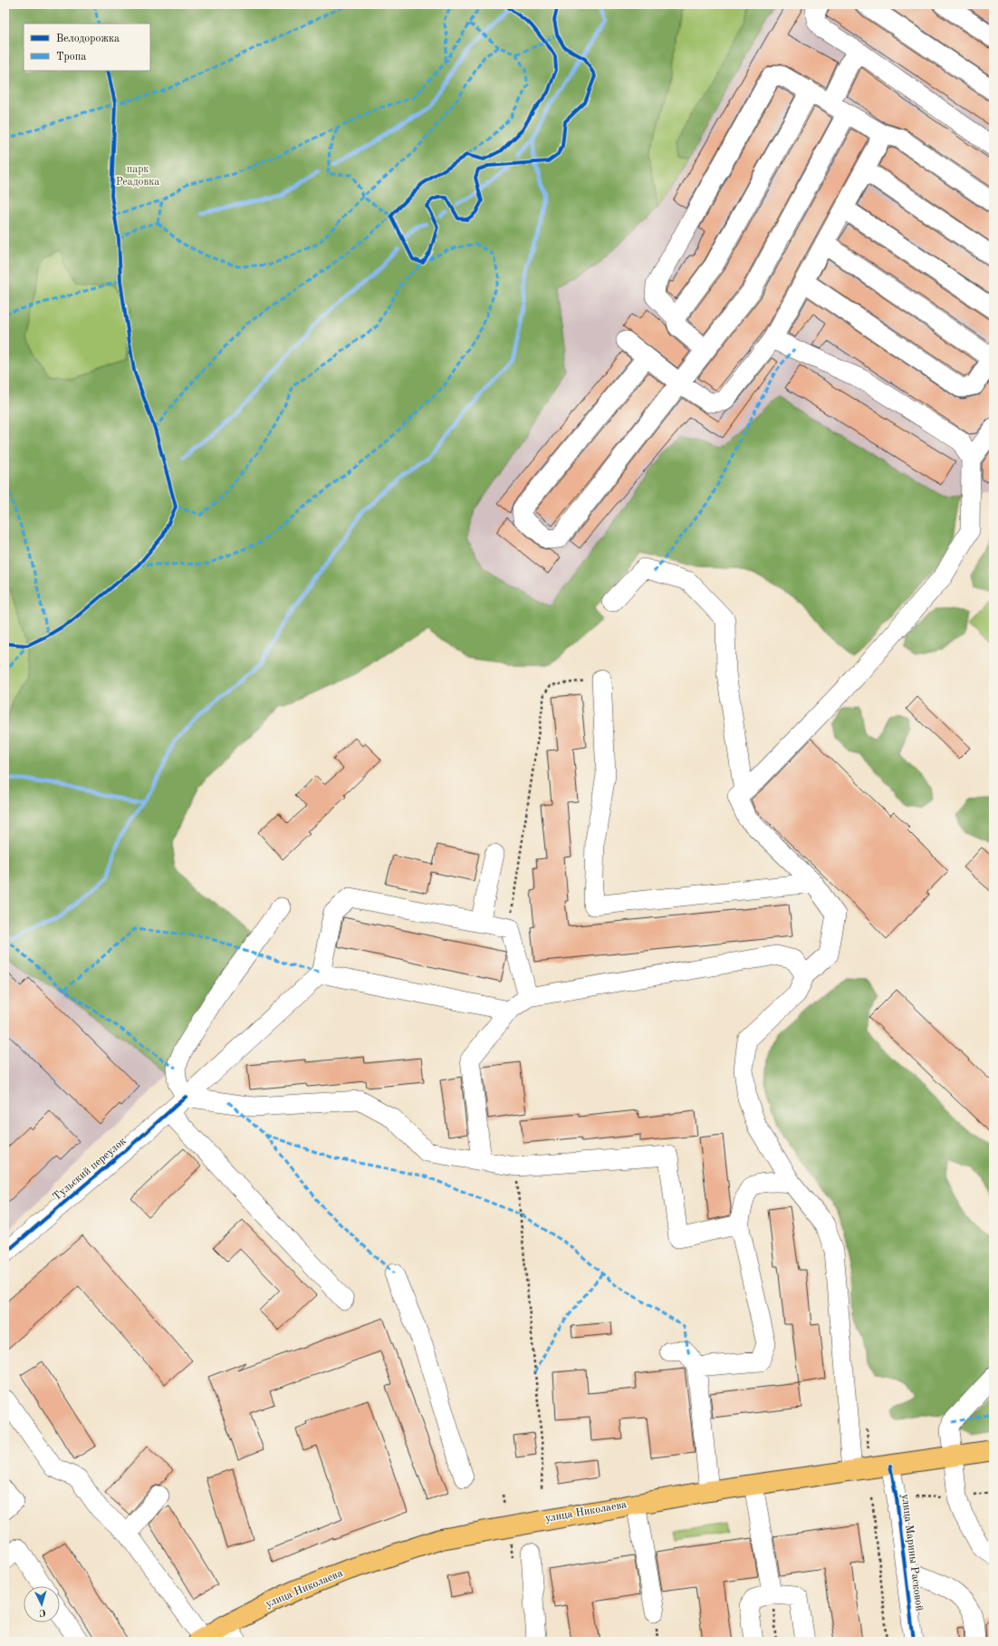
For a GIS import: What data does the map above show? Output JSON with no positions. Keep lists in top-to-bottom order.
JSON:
{
  "streets": {
    "main road": ["улица Николаева"],
    "street": ["Тульский переулок", "улица Марины Расковой"]
  },
  "crossings": [
    ["улица Николаева", "улица Марины Расковой"]
  ],
  "parks": ["парк Реадовка"],
  "legend": ["Велодорожка", "Тропа"],
  "north": "bottom"
}
